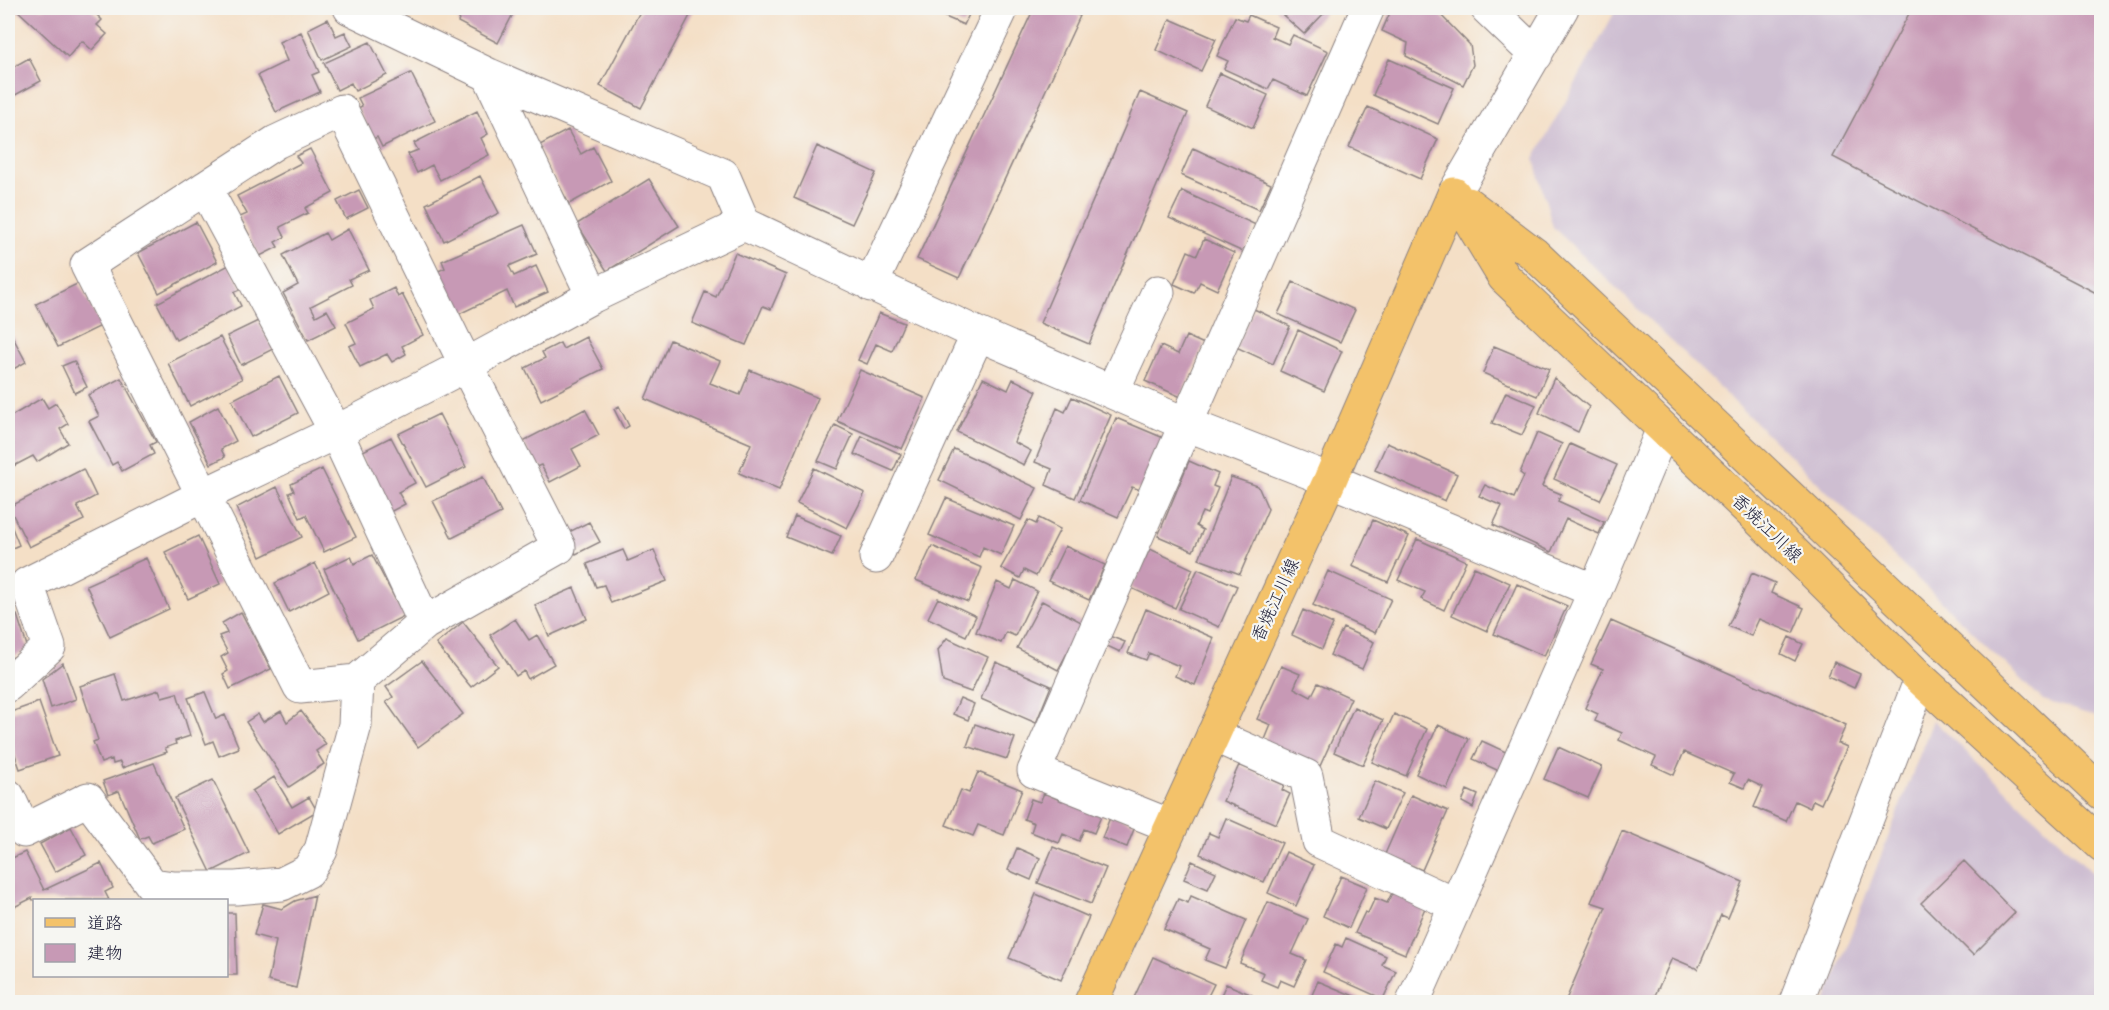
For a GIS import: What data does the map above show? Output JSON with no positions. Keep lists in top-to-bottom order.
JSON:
{
  "streets": {
    "main road": ["香焼江川線"]
  },
  "legend": ["道路", "建物"]
}
